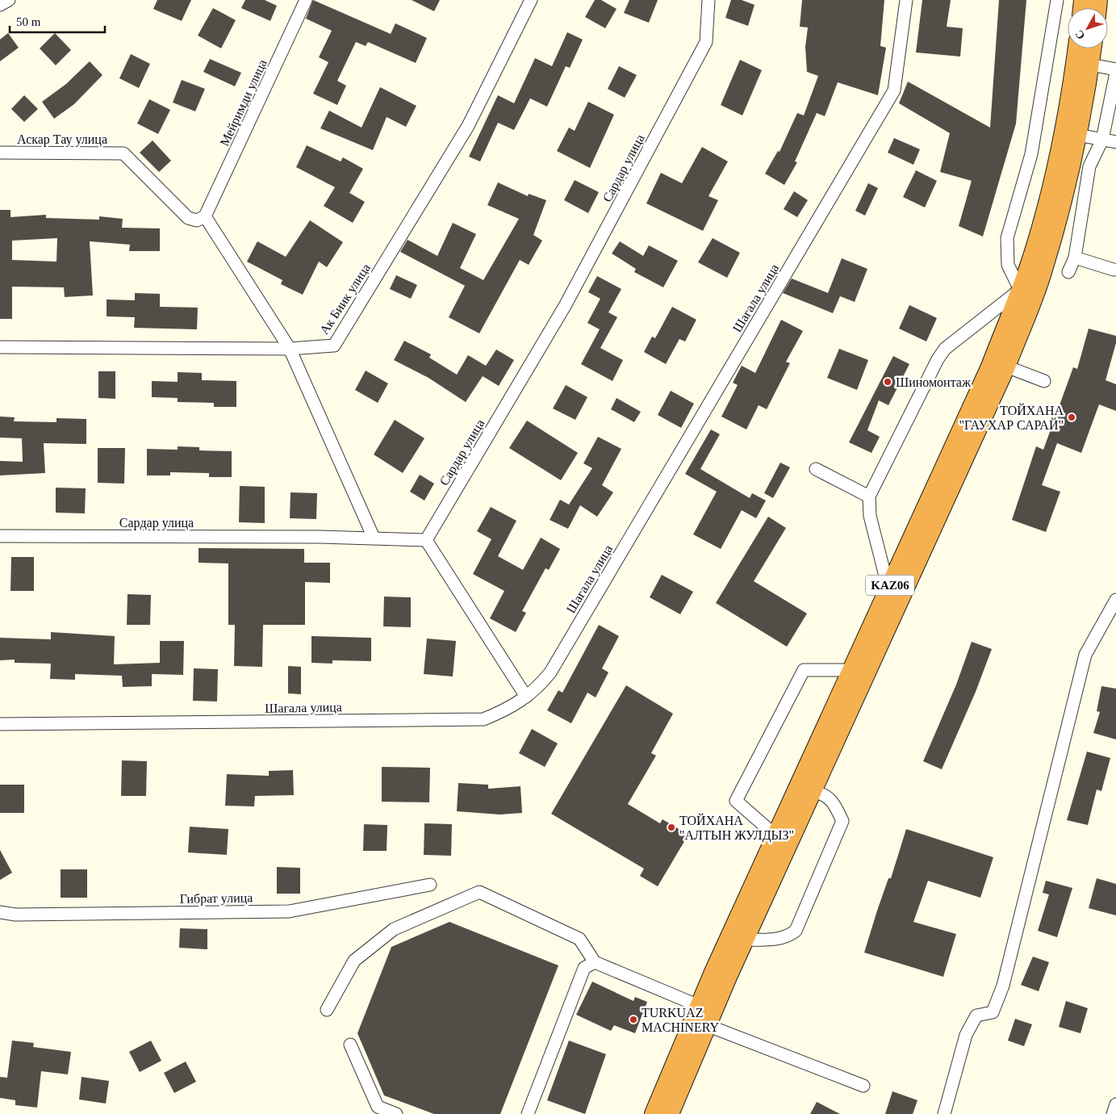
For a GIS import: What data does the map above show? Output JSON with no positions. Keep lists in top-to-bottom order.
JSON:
{
  "streets": {
    "highway": ["KАZ06"],
    "street": [
      "Мейримди улица",
      "Аскар Тау улица",
      "Сардар улица",
      "Шагала улица",
      "Ак Биик улица",
      "Гибрат улица"
    ]
  },
  "crossings": [
    ["Мейримди улица", "Аскар Тау улица"]
  ],
  "places": [
    "Шиномонтаж",
    "ТОЙХАНА \"ГАУХАР САРАЙ\"",
    "ТОЙХАНА \"АЛТЫН ЖУЛДЫЗ\"",
    "TURKUAZ MACHINERY"
  ],
  "scale_bar": "50 m",
  "north": "bottom left"
}
